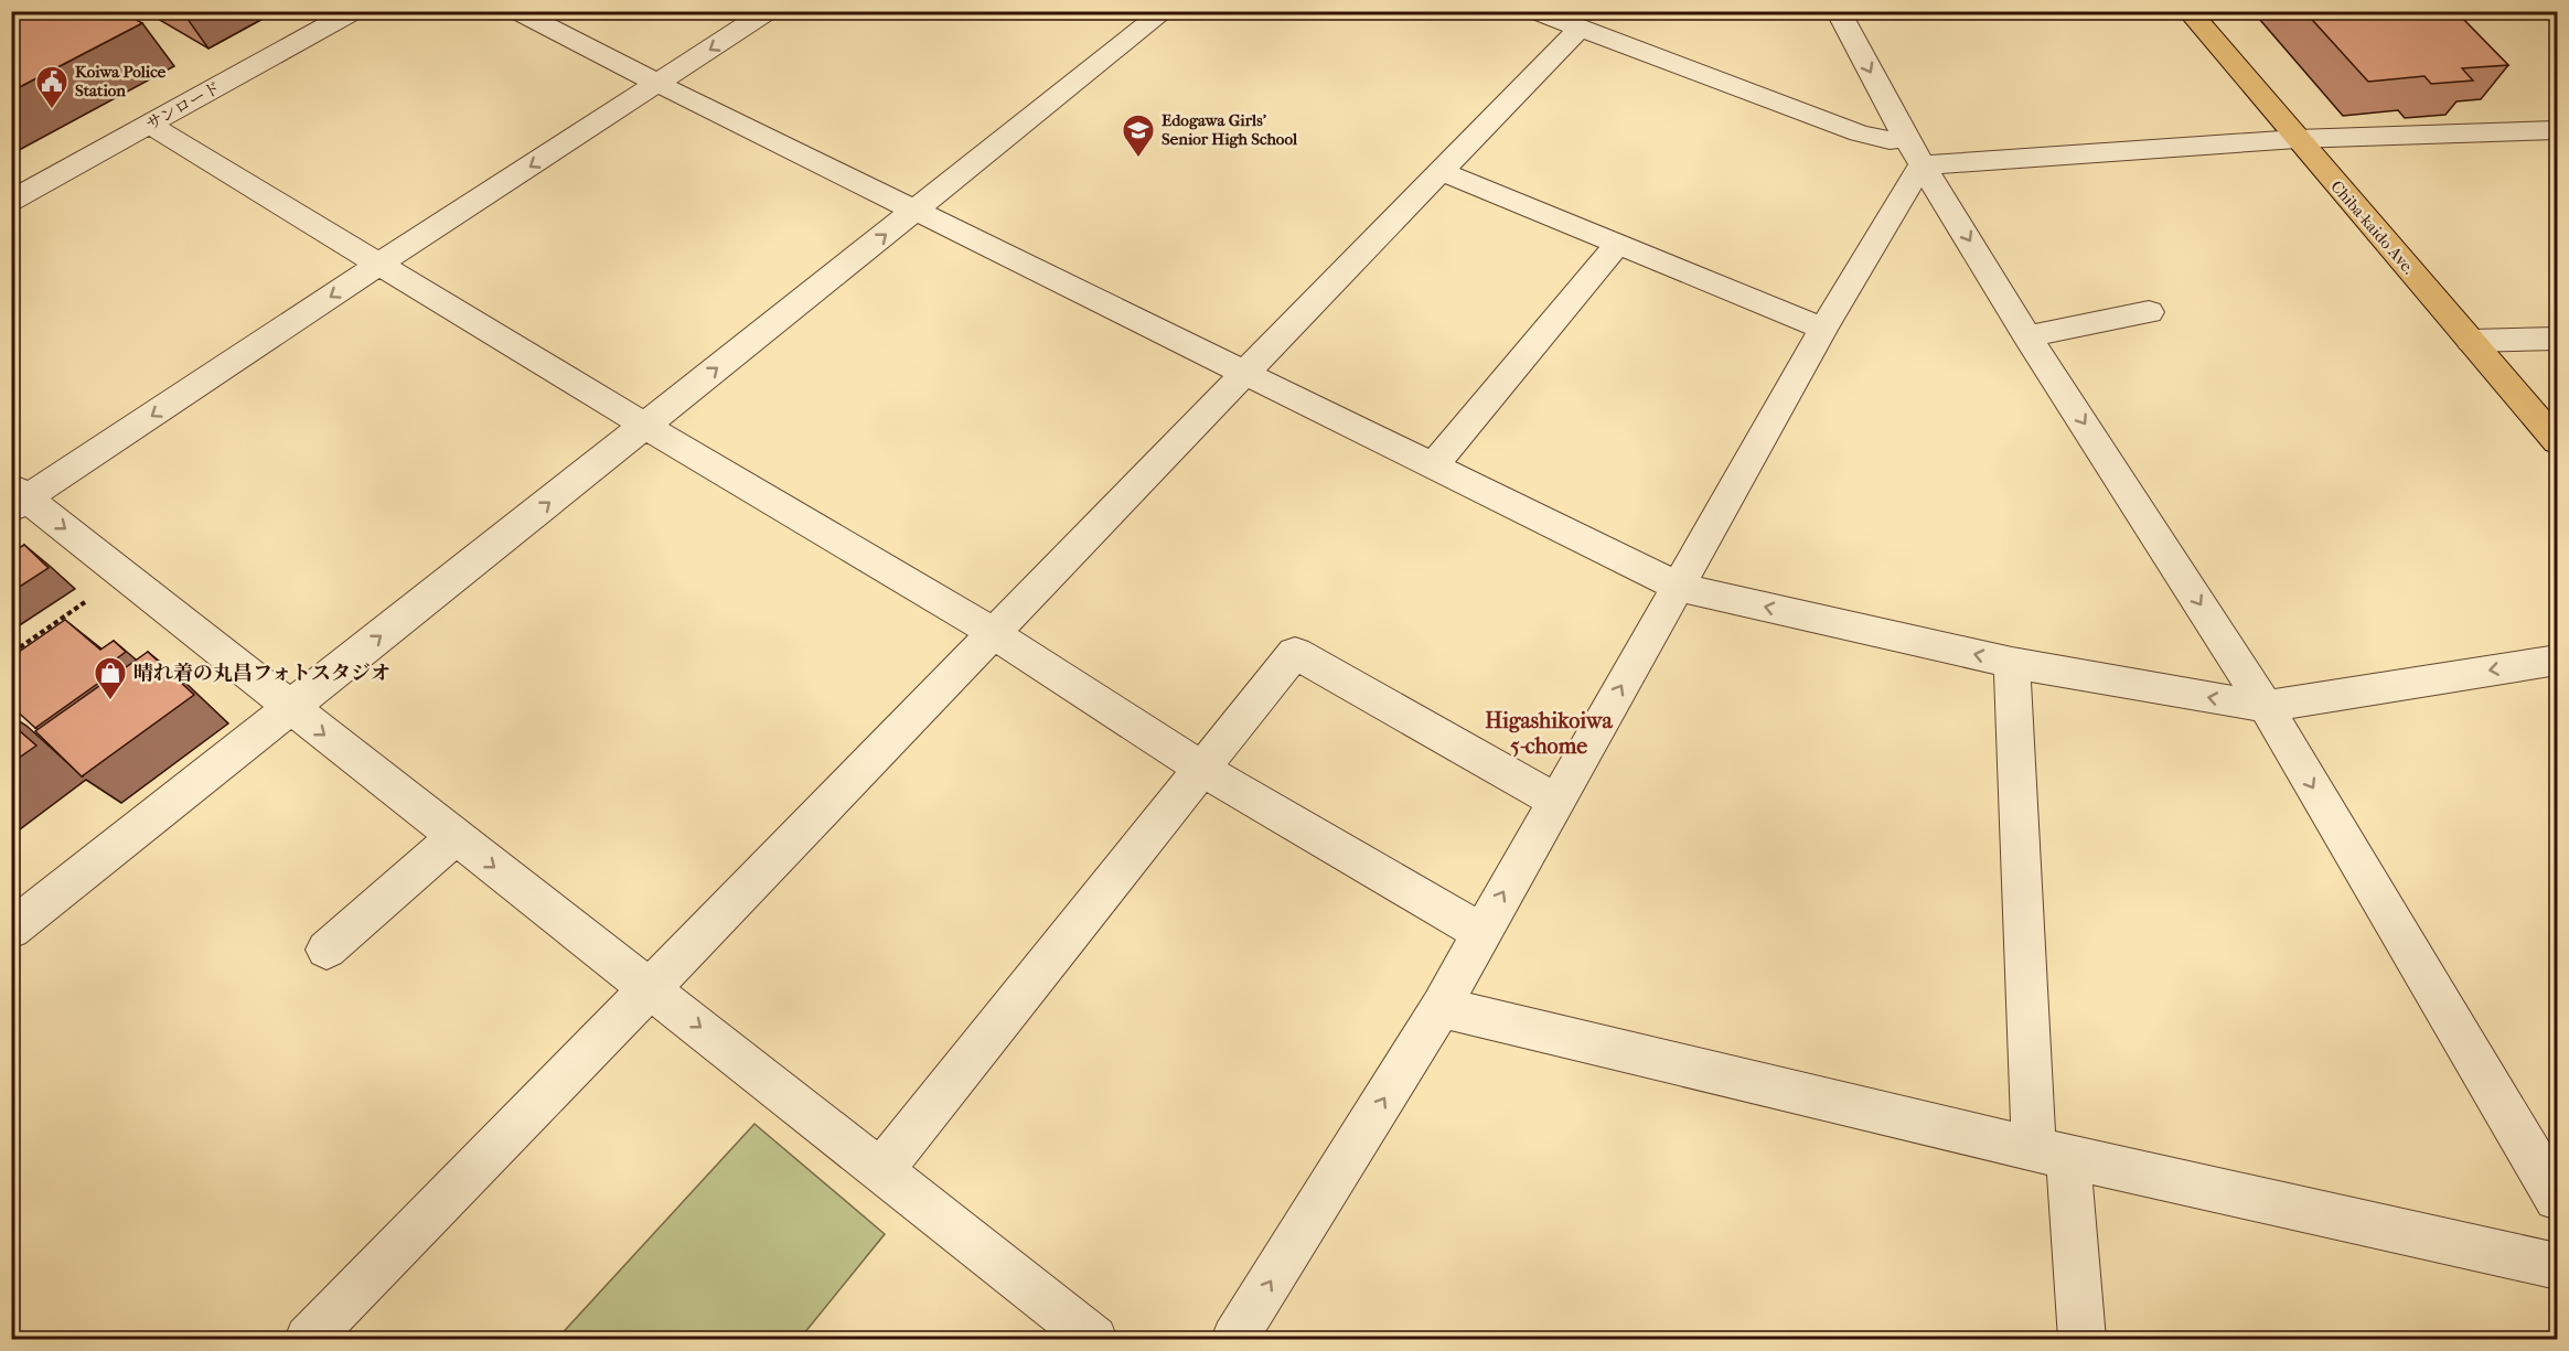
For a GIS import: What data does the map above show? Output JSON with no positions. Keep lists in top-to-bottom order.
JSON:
{
  "streets": {
    "highway": ["Chiba-kaido Ave."],
    "street": ["サンロード"]
  },
  "districts": ["Higashikoiwa 5-chome"],
  "places": {
    "public building": ["Koiwa Police Station"],
    "school or university": ["Edogawa Girls' Senior High School"],
    "shop": ["晴れ着の丸昌フォトスタジオ"]
  }
}
